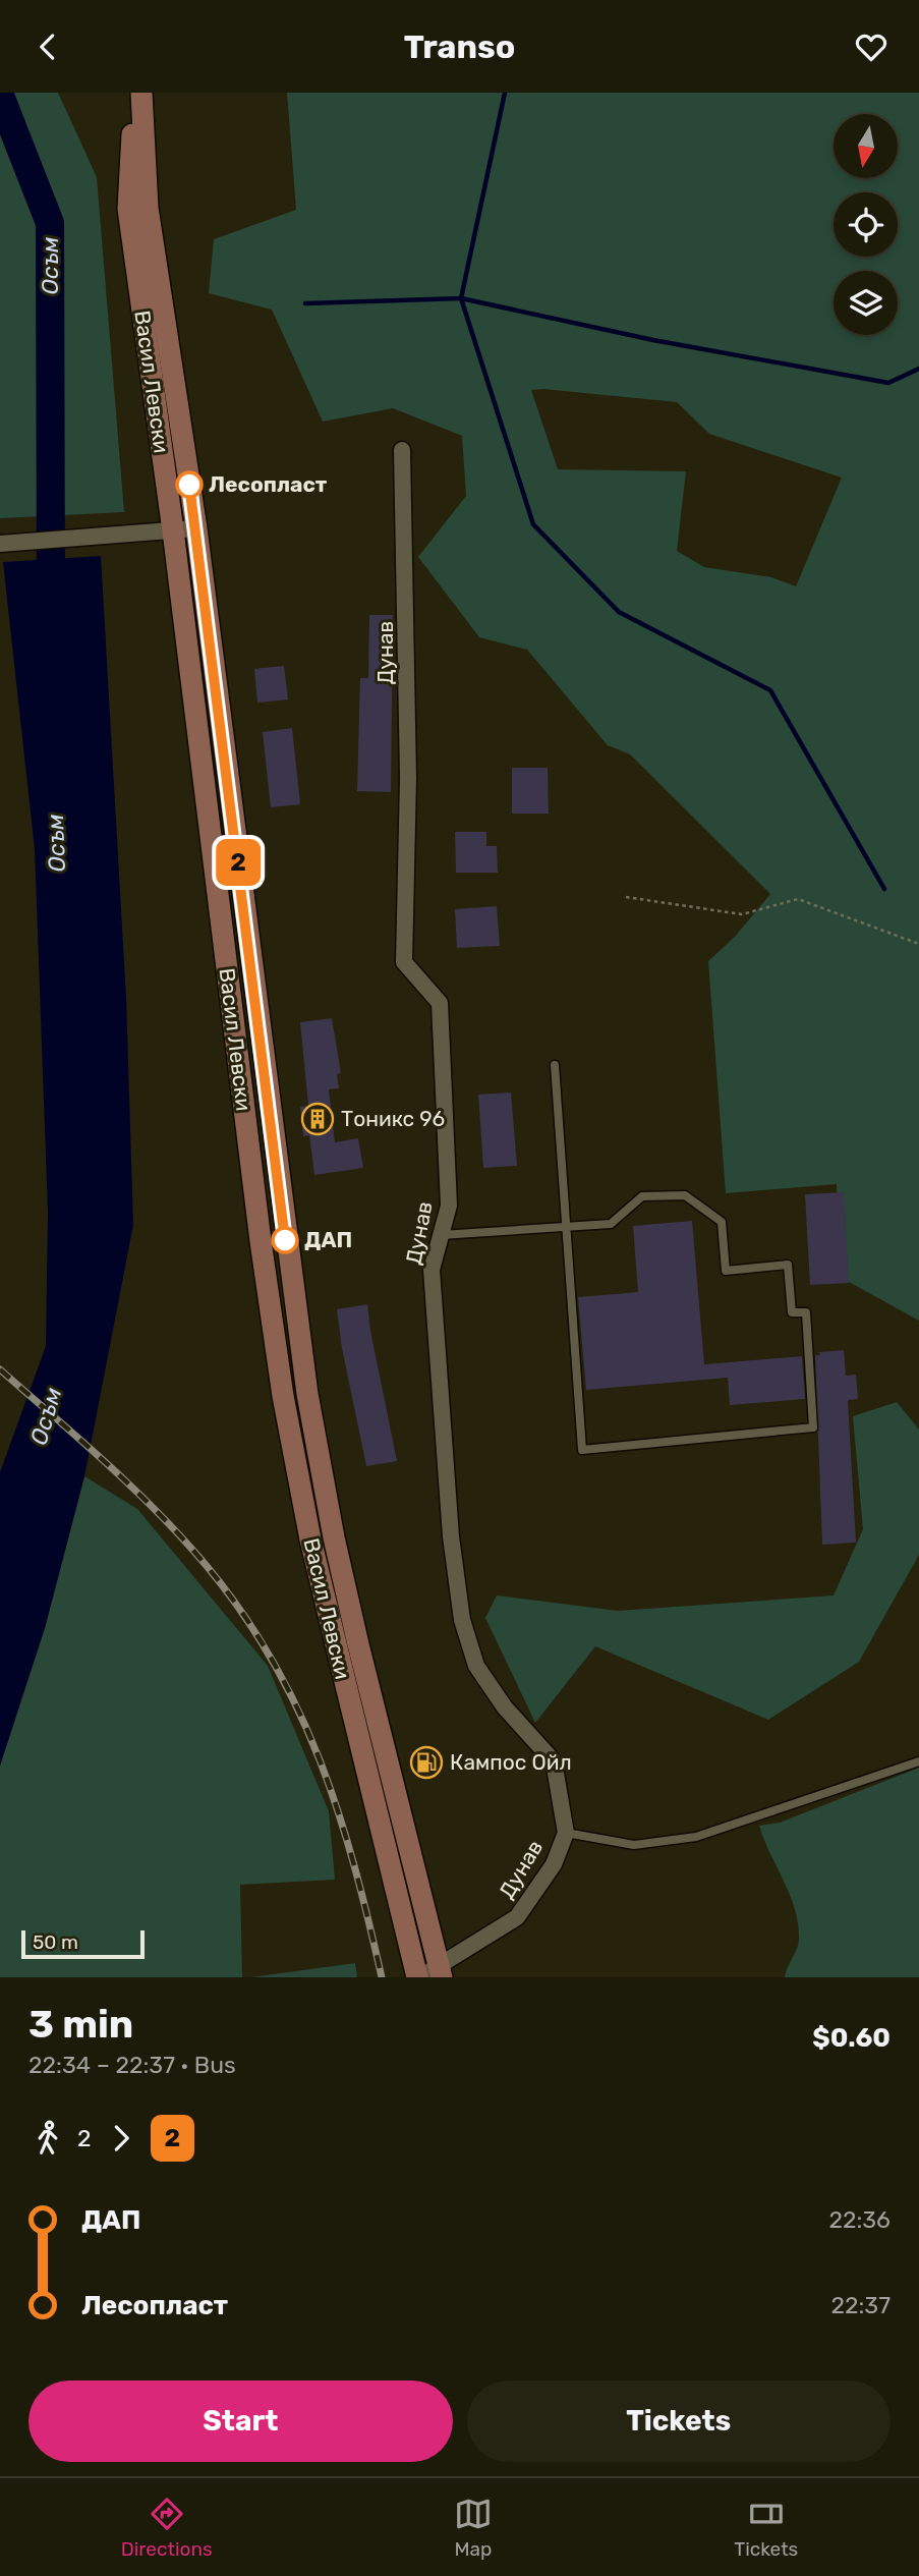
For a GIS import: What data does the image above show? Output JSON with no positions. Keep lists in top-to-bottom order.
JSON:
{
  "streets": {
    "main road": ["Васил Левски"],
    "street": ["Дунав"]
  },
  "crossings": [
    ["Васил Левски", "Дунав"]
  ],
  "water": ["Осъм"],
  "places": {
    "other": ["Лесопласт", "ДАП"],
    "building": ["Тоникс 96"],
    "fuel station": ["Кампос Ойл"]
  },
  "lines": ["bus line 2"],
  "scale_bar": "50 m",
  "north": "bottom",
  "page": {
    "header": "Transo",
    "on_map": "2",
    "scale": "50 m",
    "heading": ["3 min", "22:34 – 22:37 · Bus", "$0.60"],
    "legs": ["2", "2"],
    "list": [
      {
        "name": "ДАП",
        "value": "22:36"
      },
      {
        "name": "Лесопласт",
        "value": "22:37"
      }
    ],
    "buttons": ["Start", "Tickets"],
    "tabs": ["Directions", "Map", "Tickets"]
  }
}
